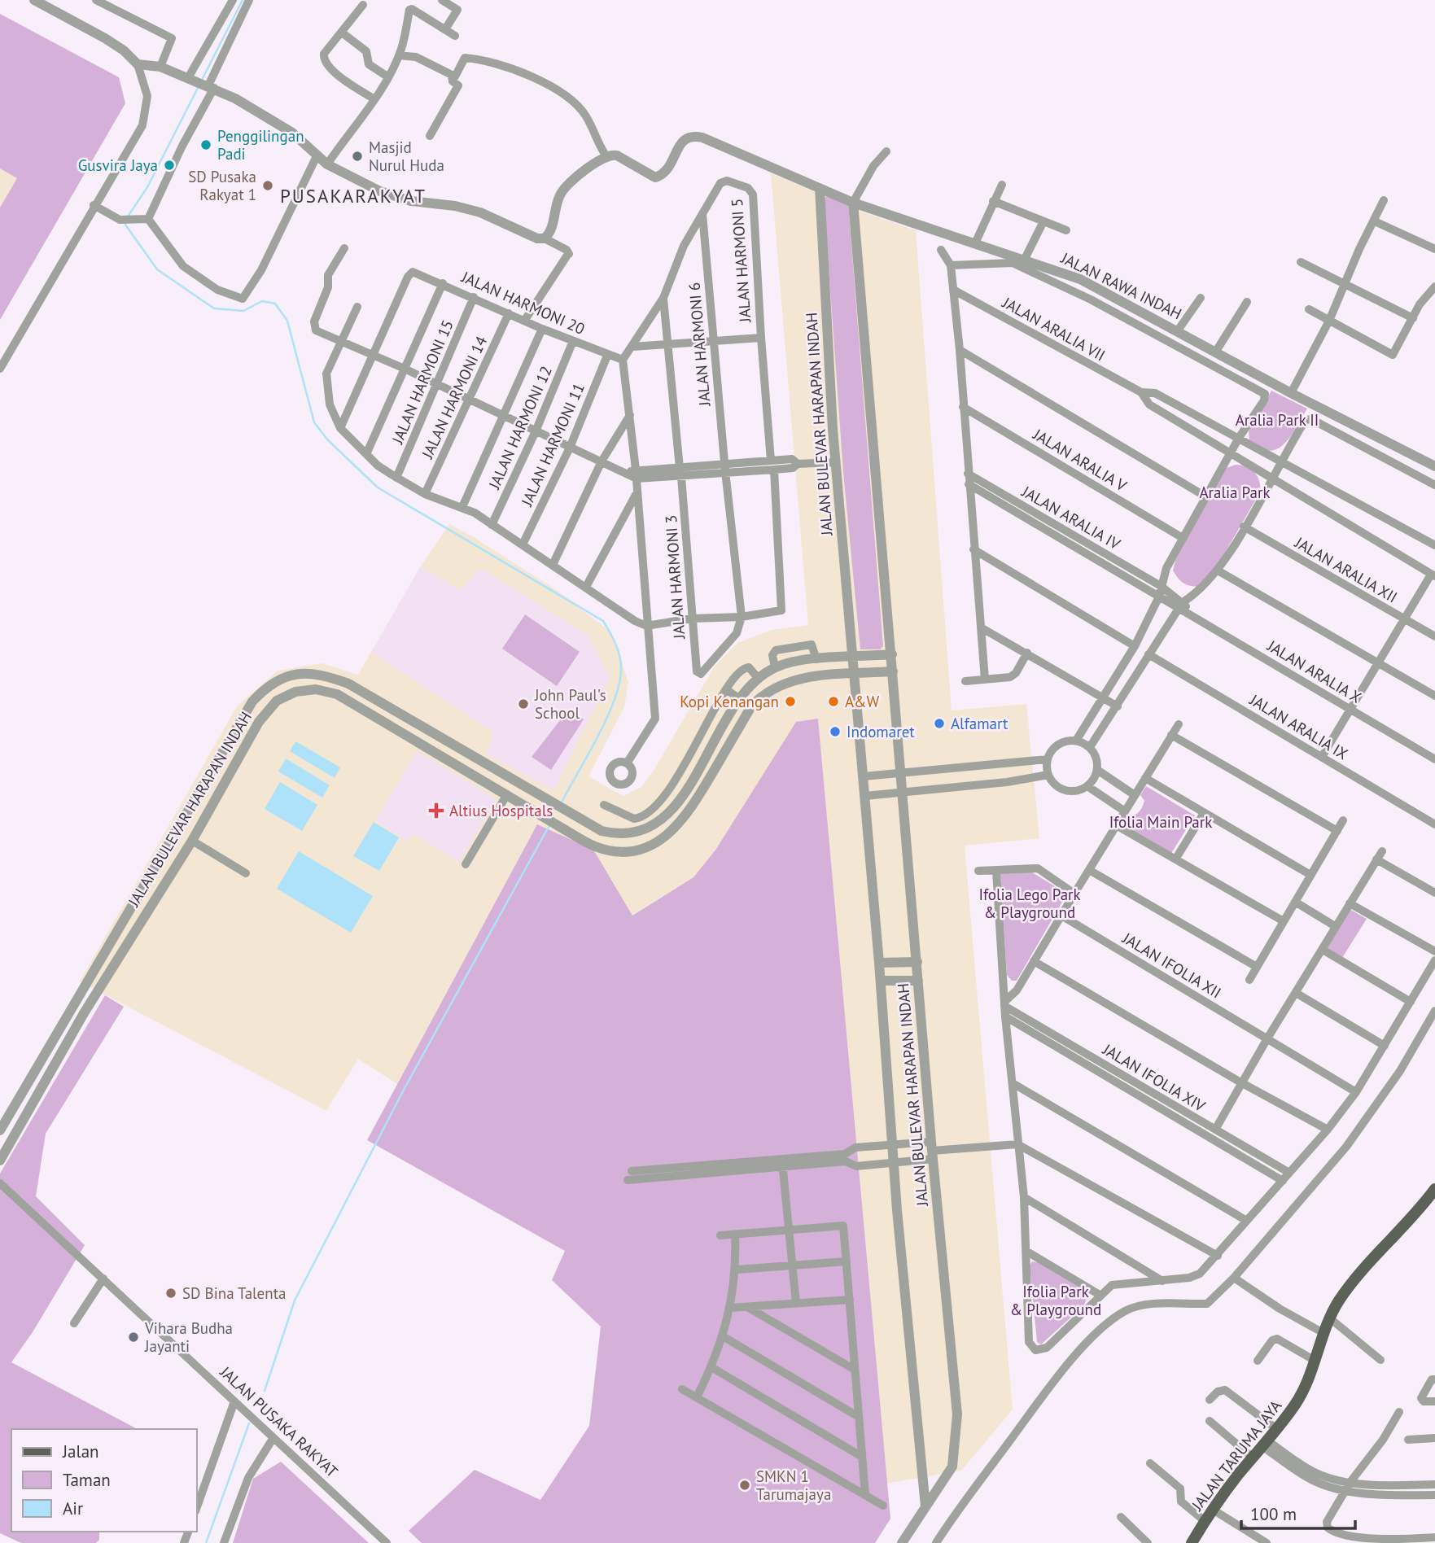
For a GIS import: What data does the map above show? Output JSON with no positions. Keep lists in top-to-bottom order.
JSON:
{
  "streets": {
    "main road": ["JALAN TARUMA JAYA"],
    "street": [
      "JALAN HARMONI 5",
      "JALAN RAWA INDAH",
      "JALAN HARMONI 20",
      "JALAN ARALIA VII",
      "JALAN HARMONI 6",
      "JALAN HARMONI 15",
      "JALAN HARMONI 14",
      "JALAN BULEVAR HARAPAN INDAH",
      "JALAN HARMONI 12",
      "JALAN HARMONI 11",
      "JALAN ARALIA V",
      "JALAN ARALIA IV",
      "JALAN ARALIA XII",
      "JALAN HARMONI 3",
      "JALAN ARALIA X",
      "JALAN ARALIA IX",
      "JALAN IFOLIA XII",
      "JALAN IFOLIA XIV",
      "JALAN PUSAKA RAKYAT"
    ]
  },
  "crossings": [
    ["JALAN HARMONI 5", "JALAN HARMONI 20"],
    ["JALAN HARMONI 5", "JALAN HARMONI 6"],
    ["JALAN RAWA INDAH", "JALAN BULEVAR HARAPAN INDAH"],
    ["JALAN HARMONI 20", "JALAN HARMONI 15"],
    ["JALAN HARMONI 20", "JALAN HARMONI 14"],
    ["JALAN HARMONI 20", "JALAN HARMONI 12"],
    ["JALAN HARMONI 20", "JALAN HARMONI 11"],
    ["JALAN HARMONI 6", "JALAN HARMONI 3"],
    ["JALAN ARALIA IV", "JALAN ARALIA X"]
  ],
  "districts": ["PUSAKARAKYAT"],
  "parks": [
    "Aralia Park II",
    "Aralia Park",
    "Ifolia Main Park",
    "Ifolia Lego Park & Playground",
    "Ifolia Park & Playground"
  ],
  "places": {
    "other": [
      "Penggilingan Padi",
      "Masjid Nurul Huda",
      "Gusvira Jaya",
      "SD Pusaka Rakyat 1",
      "Kopi Kenangan",
      "A&W",
      "John Paul's School",
      "Alfamart",
      "Indomaret",
      "SD Bina Talenta",
      "Vihara Budha Jayanti",
      "SMKN 1 Tarumajaya"
    ],
    "health": ["Altius Hospitals"]
  },
  "legend": ["Jalan", "Taman", "Air"],
  "scale_bar": "100 m"
}
